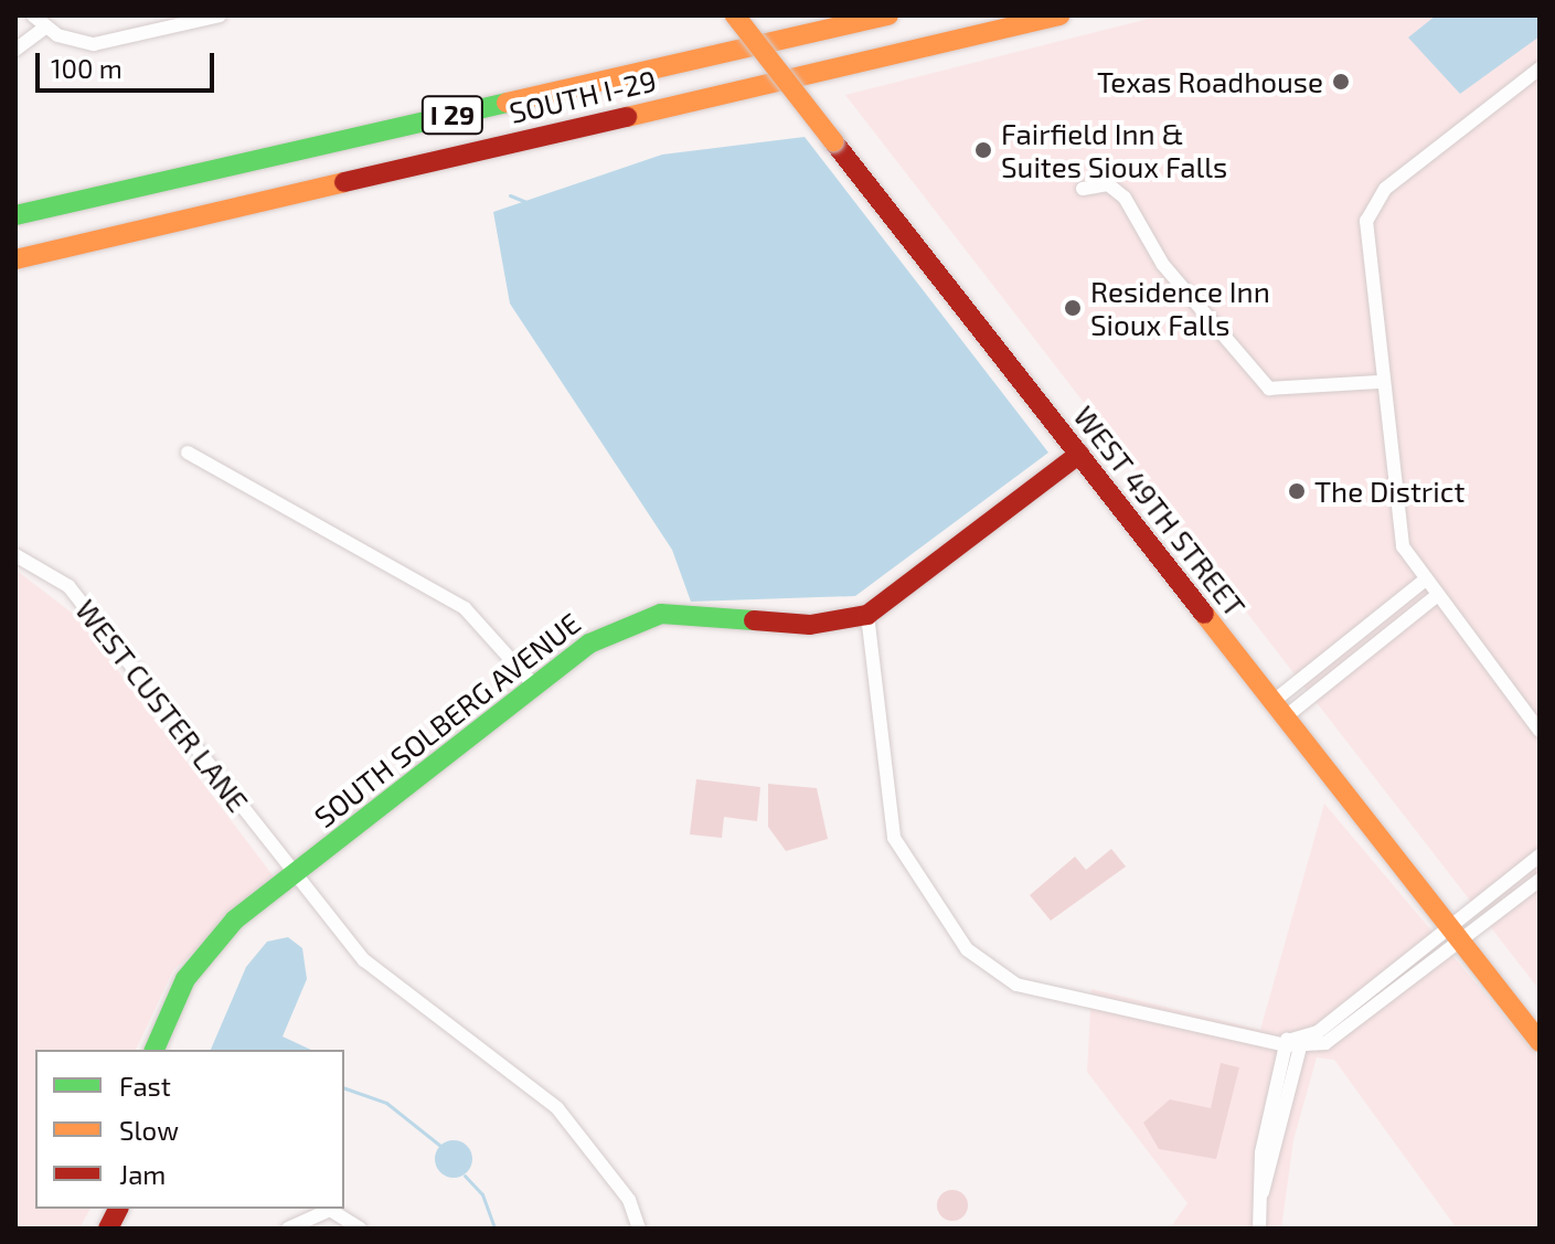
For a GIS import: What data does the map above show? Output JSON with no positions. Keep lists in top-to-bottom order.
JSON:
{
  "streets": {
    "main road": [
      "SOUTH I-29",
      "I 29",
      "WEST 49TH STREET",
      "SOUTH SOLBERG AVENUE"
    ],
    "street": ["WEST CUSTER LANE"]
  },
  "crossings": [
    ["WEST 49TH STREET", "SOUTH SOLBERG AVENUE"],
    ["WEST CUSTER LANE", "SOUTH SOLBERG AVENUE"]
  ],
  "places": [
    "Texas Roadhouse",
    "Fairfield Inn & Suites Sioux Falls",
    "Residence Inn Sioux Falls",
    "The District"
  ],
  "legend": ["Fast", "Slow", "Jam"],
  "scale_bar": "100 m"
}
